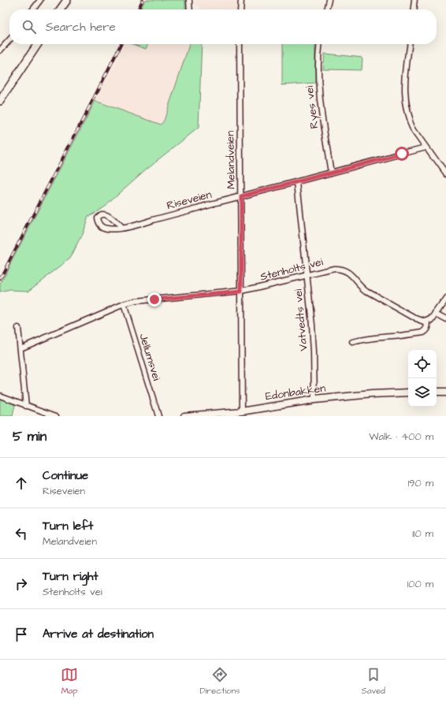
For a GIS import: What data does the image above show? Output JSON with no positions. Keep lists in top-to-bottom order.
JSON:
{
  "streets": {
    "street": [
      "Ryes vei",
      "Melandveien",
      "Riseveien",
      "Stenholts vei",
      "Vatvedts vei",
      "Jellumsvei",
      "Edonbakken"
    ]
  },
  "crossings": [
    ["Ryes vei", "Riseveien"],
    ["Melandveien", "Riseveien"],
    ["Melandveien", "Stenholts vei"],
    ["Melandveien", "Edonbakken"],
    ["Riseveien", "Vatvedts vei"],
    ["Stenholts vei", "Vatvedts vei"],
    ["Stenholts vei", "Jellumsvei"],
    ["Vatvedts vei", "Edonbakken"]
  ],
  "page": {
    "search": "Search here",
    "heading": ["5 min", "Walk · 400 m"],
    "list": [
      ["Continue", "Riseveien", "190 m"],
      ["Turn left", "Melandveien", "110 m"],
      ["Turn right", "Stenholts vei", "100 m"],
      "Arrive at destination"
    ],
    "nav": ["Map", "Directions", "Saved"]
  }
}
